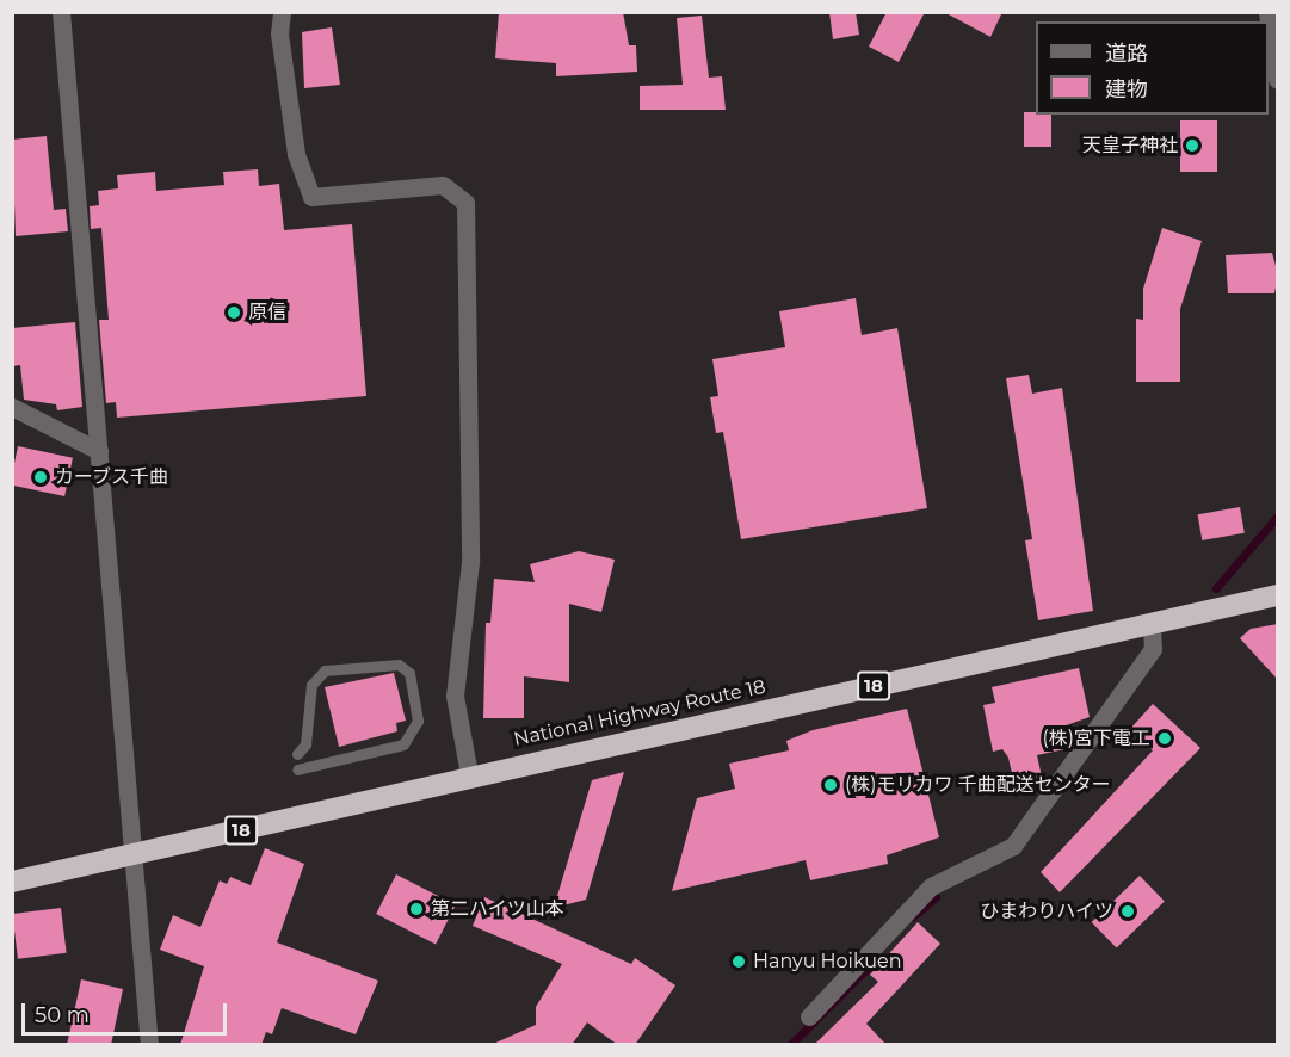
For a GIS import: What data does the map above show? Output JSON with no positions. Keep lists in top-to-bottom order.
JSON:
{
  "streets": {
    "highway": ["18", "National Highway Route 18"]
  },
  "places": [
    "天皇子神社",
    "原信",
    "カーブス千曲",
    "(株)宮下電工",
    "(株)モリカワ 千曲配送センター",
    "第二ハイツ山本",
    "ひまわりハイツ",
    "Hanyu Hoikuen"
  ],
  "legend": ["道路", "建物"],
  "scale_bar": "50 m"
}
